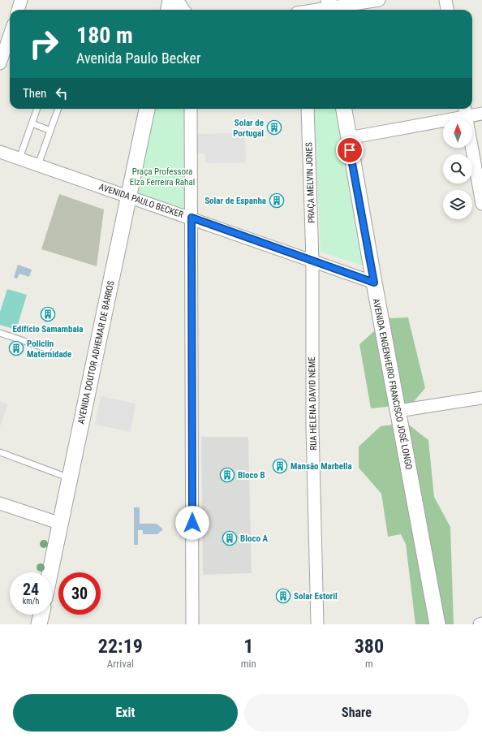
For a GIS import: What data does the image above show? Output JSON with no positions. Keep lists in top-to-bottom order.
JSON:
{
  "streets": {
    "street": [
      "PRAÇA MELVIN JONES",
      "AVENIDA PAULO BECKER",
      "AVENIDA DOUTOR ADHEMAR DE BARROS",
      "AVENIDA ENGENHEIRO FRANCISCO JOSÉ LONGO",
      "RUA HELENA DAVID NEME"
    ]
  },
  "crossings": [
    ["PRAÇA MELVIN JONES", "AVENIDA PAULO BECKER"],
    ["PRAÇA MELVIN JONES", "RUA HELENA DAVID NEME"],
    ["AVENIDA PAULO BECKER", "AVENIDA DOUTOR ADHEMAR DE BARROS"],
    ["AVENIDA PAULO BECKER", "AVENIDA ENGENHEIRO FRANCISCO JOSÉ LONGO"],
    ["AVENIDA PAULO BECKER", "RUA HELENA DAVID NEME"]
  ],
  "parks": ["Praça Professora Elza Ferreira Rahal"],
  "places": {
    "building": [
      "Solar de Portugal",
      "Solar de Espanha",
      "Edifício Samambaia",
      "Policlin Maternidade",
      "Mansāo Marbella",
      "Bloco B",
      "Bloco A",
      "Solar Estoril"
    ]
  },
  "north": "top",
  "page": {
    "turn": ["180 m", "Avenida Paulo Becker"],
    "then": "Then",
    "speed": "24 km/h",
    "limit": "30",
    "eta": [
      "22:19",
      "Arrival",
      "1",
      "min",
      "380",
      "m"
    ],
    "buttons": ["Exit", "Share"]
  }
}
